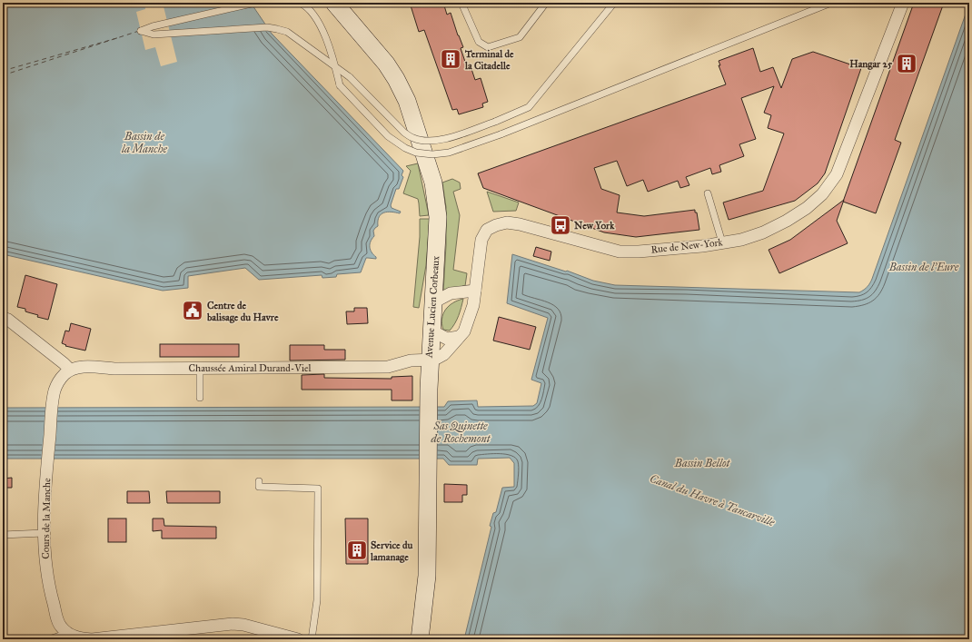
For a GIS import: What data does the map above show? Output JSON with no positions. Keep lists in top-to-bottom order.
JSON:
{
  "streets": {
    "main road": ["Avenue Lucien Corbeaux"],
    "street": ["Rue de New-York", "Chaussée Amiral Durand-Viel", "Cours de la Manche"]
  },
  "crossings": [
    ["Rue de New-York", "Avenue Lucien Corbeaux"],
    ["Rue de New-York", "Chaussée Amiral Durand-Viel"],
    ["Avenue Lucien Corbeaux", "Chaussée Amiral Durand-Viel"],
    ["Chaussée Amiral Durand-Viel", "Cours de la Manche"]
  ],
  "water": [
    "Bassin de la Manche",
    "Bassin de l'Eure",
    "Sas Quinette de Rochemont",
    "Bassin Bellot",
    "Canal du Havre à Tancarville"
  ],
  "places": {
    "building": ["Terminal de la Citadelle", "Hangar 25", "Service du lamanage"],
    "bus stop": ["New York"],
    "public building": ["Centre de balisage du Havre"]
  }
}
